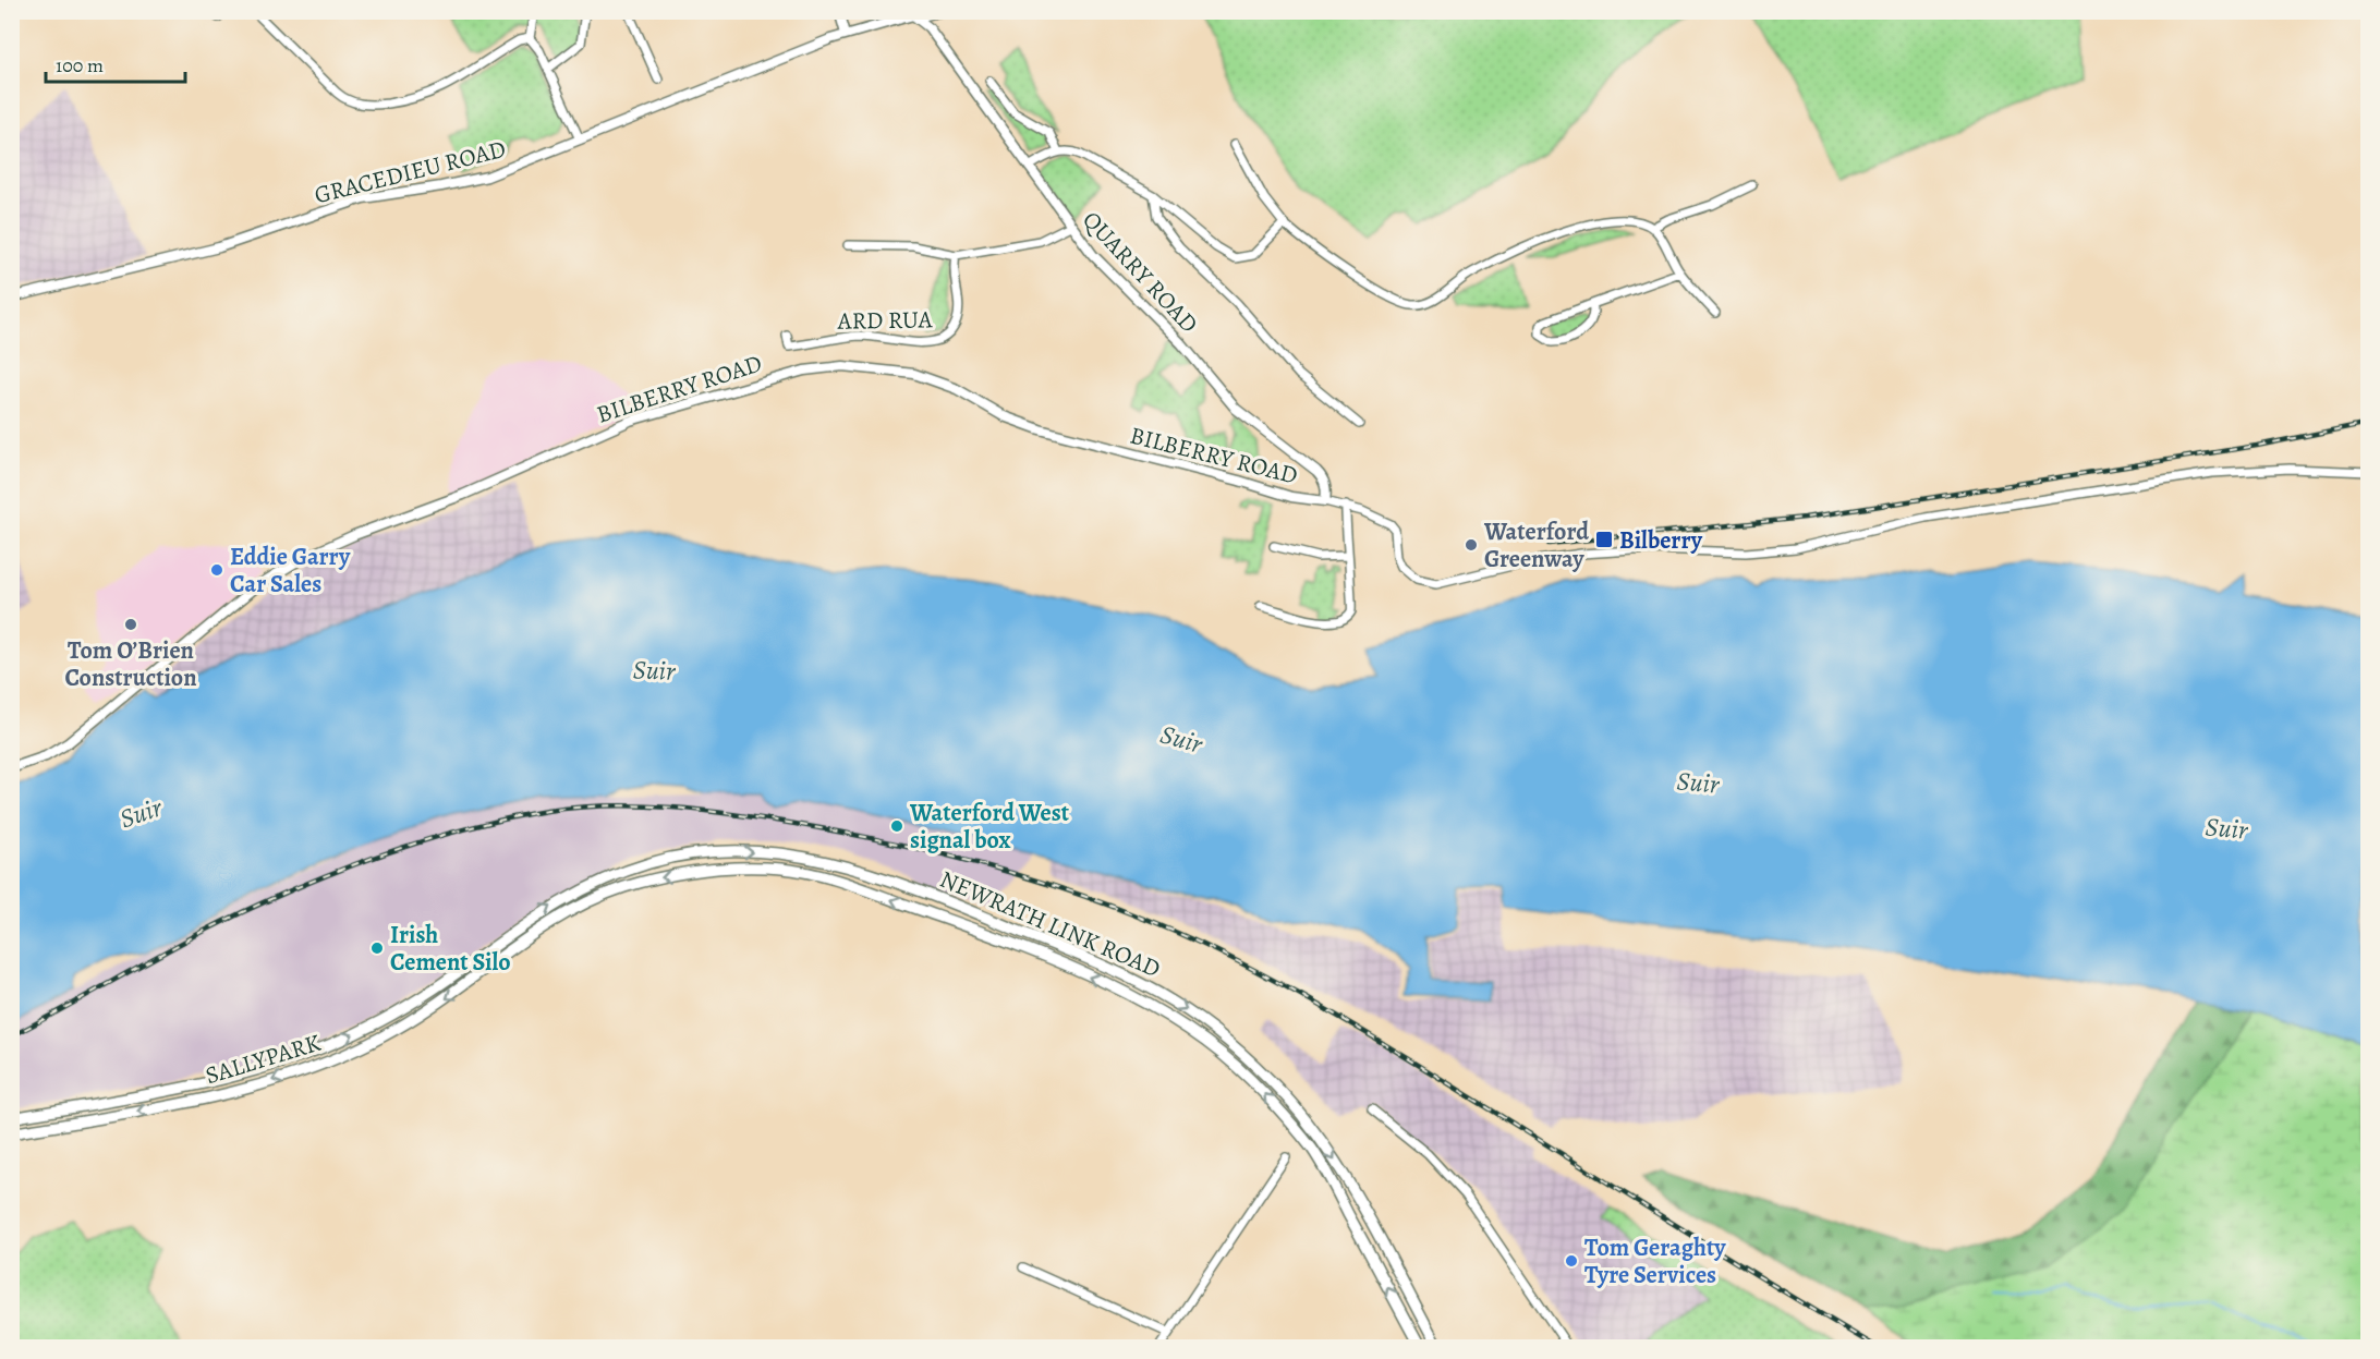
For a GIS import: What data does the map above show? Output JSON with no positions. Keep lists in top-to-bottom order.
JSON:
{
  "streets": {
    "main road": ["NEWRATH LINK ROAD", "SALLYPARK"],
    "street": [
      "GRACEDIEU ROAD",
      "QUARRY ROAD",
      "ARD RUA",
      "BILBERRY ROAD"
    ]
  },
  "crossings": [
    ["GRACEDIEU ROAD", "QUARRY ROAD"],
    ["QUARRY ROAD", "BILBERRY ROAD"],
    ["NEWRATH LINK ROAD", "SALLYPARK"]
  ],
  "water": ["Suir"],
  "places": {
    "transit": ["Bilberry"],
    "other": [
      "Waterford Greenway",
      "Eddie Garry Car Sales",
      "Tom O’Brien Construction",
      "Waterford West signal box",
      "Irish Cement Silo",
      "Tom Geraghty Tyre Services"
    ]
  },
  "scale_bar": "100 m"
}
